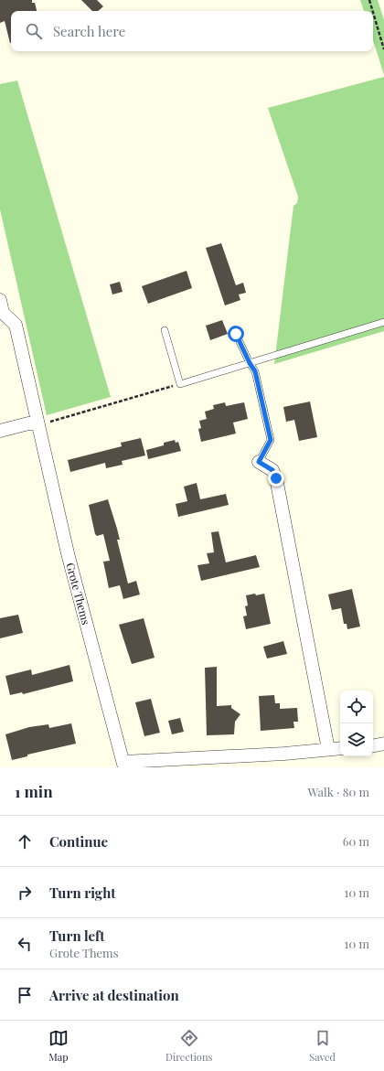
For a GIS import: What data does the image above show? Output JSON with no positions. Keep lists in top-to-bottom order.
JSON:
{
  "streets": {
    "street": ["Grote Thems"]
  },
  "page": {
    "search": "Search here",
    "heading": ["1 min", "Walk · 80 m"],
    "list": [
      ["Continue", "60 m"],
      ["Turn right", "10 m"],
      ["Turn left", "Grote Thems", "10 m"],
      "Arrive at destination"
    ],
    "nav": ["Map", "Directions", "Saved"]
  }
}
